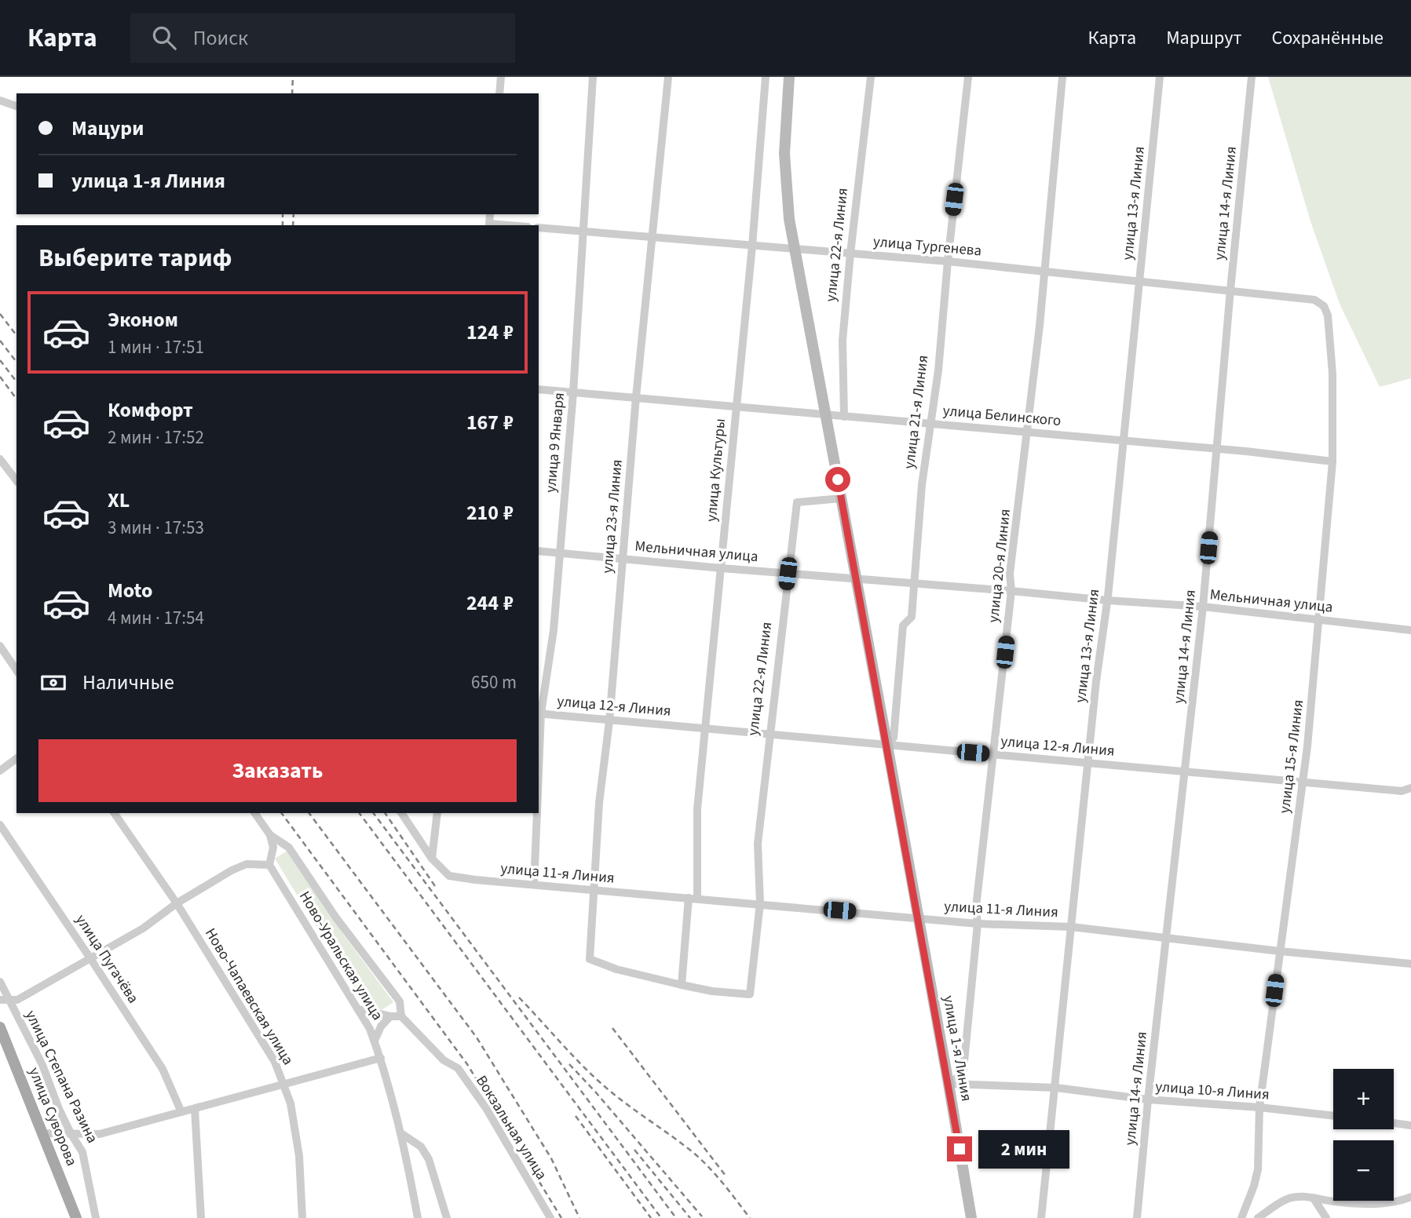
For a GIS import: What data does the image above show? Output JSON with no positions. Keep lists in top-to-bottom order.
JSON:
{
  "streets": {
    "main road": [
      "улица 22-я Линия",
      "улица 21-я Линия",
      "улица 1-я Линия",
      "улица Суворова"
    ],
    "street": [
      "улица 13-я Линия",
      "улица 14-я Линия",
      "улица Тургенева",
      "улица Белинского",
      "улица 9 Января",
      "улица Культуры",
      "улица 23-я Линия",
      "Мельничная улица",
      "улица 20-я Линия",
      "улица 12-я Линия",
      "улица 15-я Линия",
      "улица 11-я Линия",
      "Ново-Уральская улица",
      "улица Пугачёва",
      "Ново-Чапаевская улица",
      "улица Степана Разина",
      "улица 10-я Линия",
      "Вокзальная улица"
    ]
  },
  "crossings": [
    ["улица 13-я Линия", "улица Тургенева"],
    ["улица 13-я Линия", "улица Белинского"],
    ["улица 13-я Линия", "Мельничная улица"],
    ["улица 13-я Линия", "улица 12-я Линия"],
    ["улица 13-я Линия", "улица 11-я Линия"],
    ["улица 13-я Линия", "улица 10-я Линия"],
    ["улица 14-я Линия", "улица Тургенева"],
    ["улица 14-я Линия", "улица Белинского"],
    ["улица 14-я Линия", "Мельничная улица"],
    ["улица 14-я Линия", "улица 12-я Линия"],
    ["улица 14-я Линия", "улица 11-я Линия"],
    ["улица 14-я Линия", "улица 10-я Линия"],
    ["улица 22-я Линия", "улица Тургенева"],
    ["улица 22-я Линия", "улица 21-я Линия"],
    ["улица 22-я Линия", "улица Белинского"],
    ["улица 22-я Линия", "улица Культуры"],
    ["улица 22-я Линия", "улица 23-я Линия"],
    ["улица 22-я Линия", "Мельничная улица"],
    ["улица 22-я Линия", "улица 12-я Линия"],
    ["улица 22-я Линия", "улица 11-я Линия"],
    ["улица Тургенева", "улица 21-я Линия"],
    ["улица Тургенева", "улица 9 Января"],
    ["улица Тургенева", "улица Культуры"],
    ["улица Тургенева", "улица 23-я Линия"],
    ["улица Тургенева", "улица 20-я Линия"],
    ["улица Тургенева", "улица 15-я Линия"],
    ["улица 21-я Линия", "улица Белинского"],
    ["улица 21-я Линия", "Мельничная улица"],
    ["улица 21-я Линия", "улица 12-я Линия"],
    ["улица 21-я Линия", "улица 11-я Линия"],
    ["улица 21-я Линия", "улица 1-я Линия"],
    ["улица Белинского", "улица 9 Января"],
    ["улица Белинского", "улица Культуры"],
    ["улица Белинского", "улица 23-я Линия"],
    ["улица Белинского", "улица 20-я Линия"],
    ["улица Белинского", "улица 15-я Линия"],
    ["улица 9 Января", "Мельничная улица"],
    ["улица 9 Января", "улица 12-я Линия"],
    ["улица 9 Января", "улица 11-я Линия"],
    ["улица Культуры", "улица 23-я Линия"],
    ["улица Культуры", "Мельничная улица"],
    ["улица Культуры", "улица 12-я Линия"],
    ["улица Культуры", "улица 11-я Линия"],
    ["улица 23-я Линия", "Мельничная улица"],
    ["улица 23-я Линия", "улица 12-я Линия"],
    ["улица 23-я Линия", "улица 11-я Линия"],
    ["Мельничная улица", "улица 20-я Линия"],
    ["Мельничная улица", "улица 15-я Линия"],
    ["улица 20-я Линия", "улица 12-я Линия"],
    ["улица 20-я Линия", "улица 11-я Линия"],
    ["улица 20-я Линия", "улица 1-я Линия"],
    ["улица 20-я Линия", "улица 10-я Линия"],
    ["улица 12-я Линия", "улица 15-я Линия"],
    ["улица 15-я Линия", "улица 11-я Линия"],
    ["улица 15-я Линия", "улица 10-я Линия"],
    ["улица 11-я Линия", "улица 1-я Линия"],
    ["улица 1-я Линия", "улица 10-я Линия"]
  ],
  "page": {
    "header": "Карта",
    "search": "Поиск",
    "nav": ["Карта", "Маршрут", "Сохранённые"],
    "banner": ["Мацури", "улица 1-я Линия"],
    "heading": "Выберите тариф",
    "list": [
      {
        "name": "Эконом",
        "note": "1 мин · 17:51",
        "value": "124 ₽"
      },
      {
        "name": "Комфорт",
        "note": "2 мин · 17:52",
        "value": "167 ₽"
      },
      {
        "name": "XL",
        "note": "3 мин · 17:53",
        "value": "210 ₽"
      },
      {
        "name": "Moto",
        "note": "4 мин · 17:54",
        "value": "244 ₽"
      }
    ],
    "pay": ["Наличные", "650 m"],
    "buttons": "Заказать",
    "map_buttons": ["+", "−"],
    "bubble": "2 мин"
  }
}
